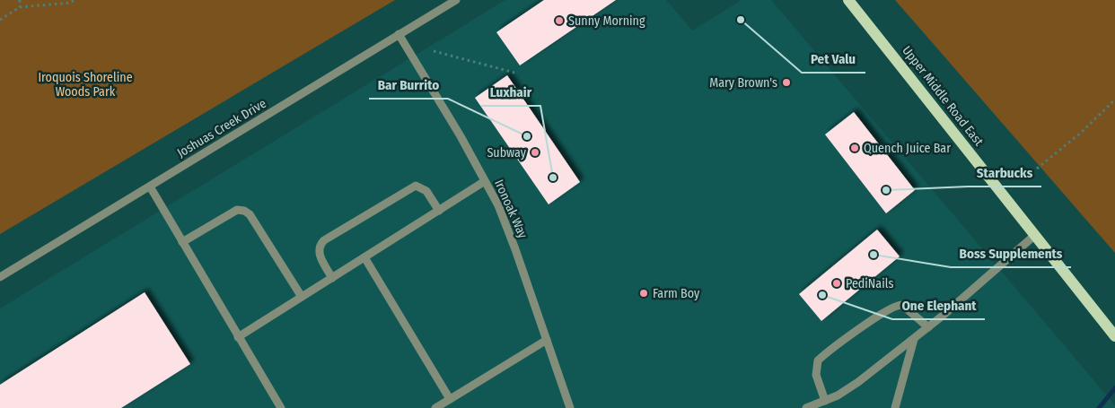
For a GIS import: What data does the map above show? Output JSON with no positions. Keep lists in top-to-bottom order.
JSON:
{
  "streets": {
    "main road": ["Upper Middle Road East"],
    "street": ["Joshuas Creek Drive", "Ironoak Way"]
  },
  "crossings": [
    ["Joshuas Creek Drive", "Ironoak Way"]
  ],
  "parks": ["Iroquois Shoreline Woods Park"],
  "places": [
    "Pet Valu",
    "Sunny Morning",
    "Mary Brown's",
    "Bar Burrito",
    "Quench Juice Bar",
    "Subway",
    "Luxhair",
    "Starbucks",
    "Boss Supplements",
    "PediNails",
    "Farm Boy",
    "One Elephant"
  ]
}
